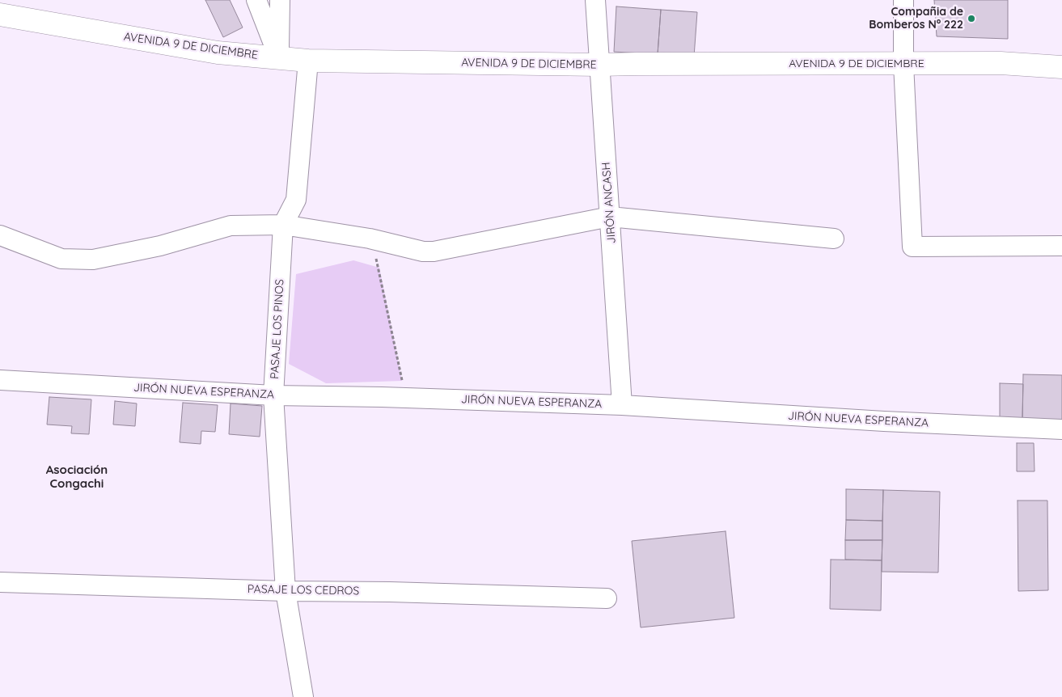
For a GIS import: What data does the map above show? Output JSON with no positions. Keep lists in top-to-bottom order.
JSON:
{
  "streets": {
    "main road": ["AVENIDA 9 DE DICIEMBRE"],
    "street": [
      "JIRÓN ANCASH",
      "PASAJE LOS PINOS",
      "JIRÓN NUEVA ESPERANZA",
      "PASAJE LOS CEDROS"
    ]
  },
  "crossings": [
    ["AVENIDA 9 DE DICIEMBRE", "JIRÓN ANCASH"],
    ["AVENIDA 9 DE DICIEMBRE", "PASAJE LOS PINOS"],
    ["JIRÓN ANCASH", "JIRÓN NUEVA ESPERANZA"],
    ["PASAJE LOS PINOS", "JIRÓN NUEVA ESPERANZA"],
    ["PASAJE LOS PINOS", "PASAJE LOS CEDROS"]
  ],
  "districts": ["Asociación Congachi"],
  "places": ["Compañia de Bomberos N° 222"]
}
